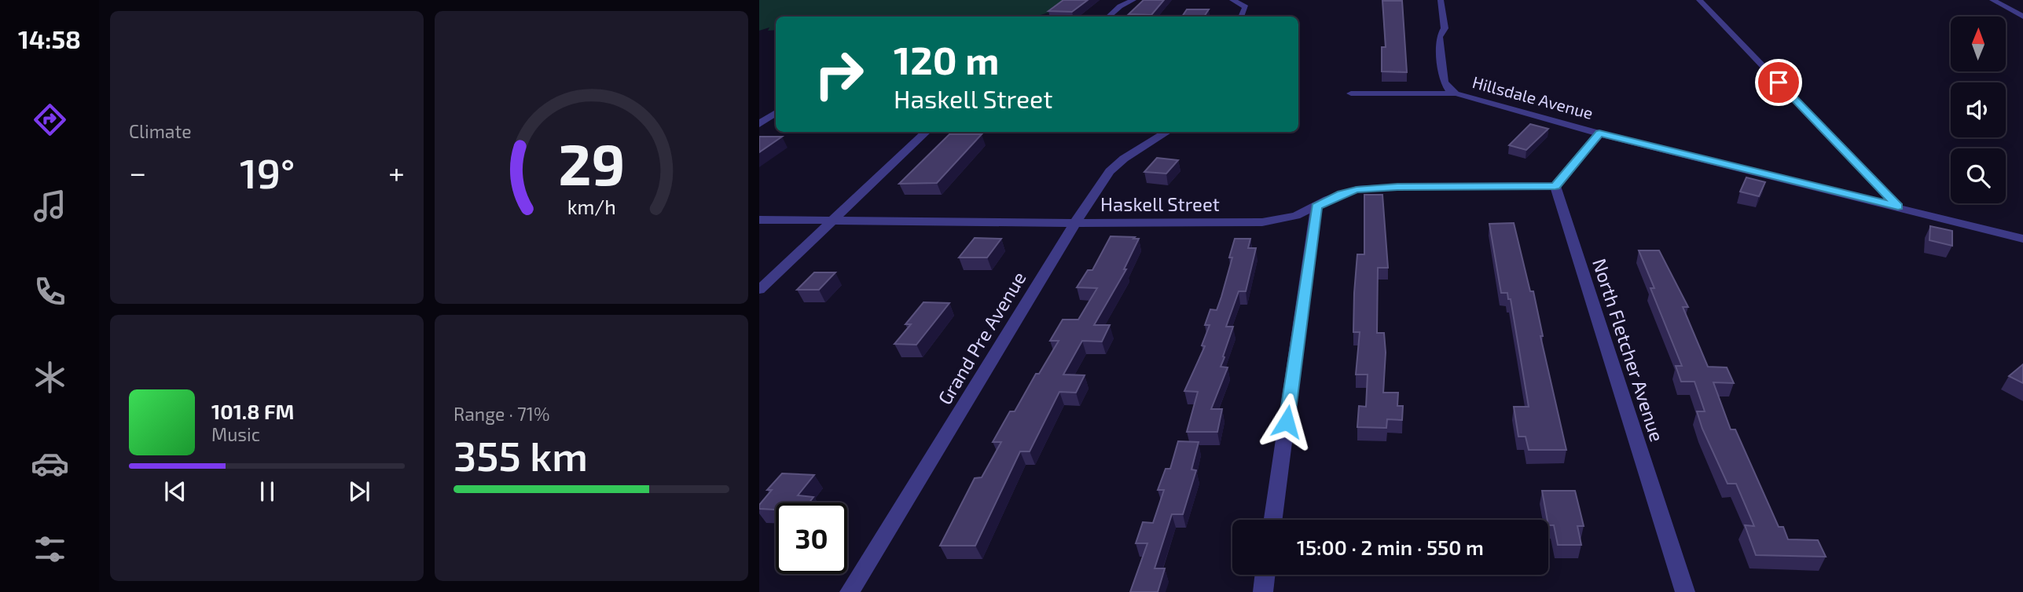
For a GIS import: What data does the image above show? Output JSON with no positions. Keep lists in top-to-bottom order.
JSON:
{
  "streets": {
    "street": [
      "Hillsdale Avenue",
      "Haskell Street",
      "Grand Pre Avenue",
      "North Fletcher Avenue"
    ]
  },
  "crossings": [
    ["Haskell Street", "Grand Pre Avenue"],
    ["Haskell Street", "North Fletcher Avenue"]
  ],
  "north": "top",
  "page": {
    "tabs": "14:58",
    "tile": [
      "Climate",
      ["Range · 71%", "355 km"]
    ],
    "turn": ["120 m", "Haskell Street"],
    "heat": ["−", "19°", "+"],
    "song": ["101.8 FM", "Music"],
    "limit": "30",
    "trip": "15:00 · 2 min · 550 m",
    "gauge": ["29", "km/h"]
  }
}
